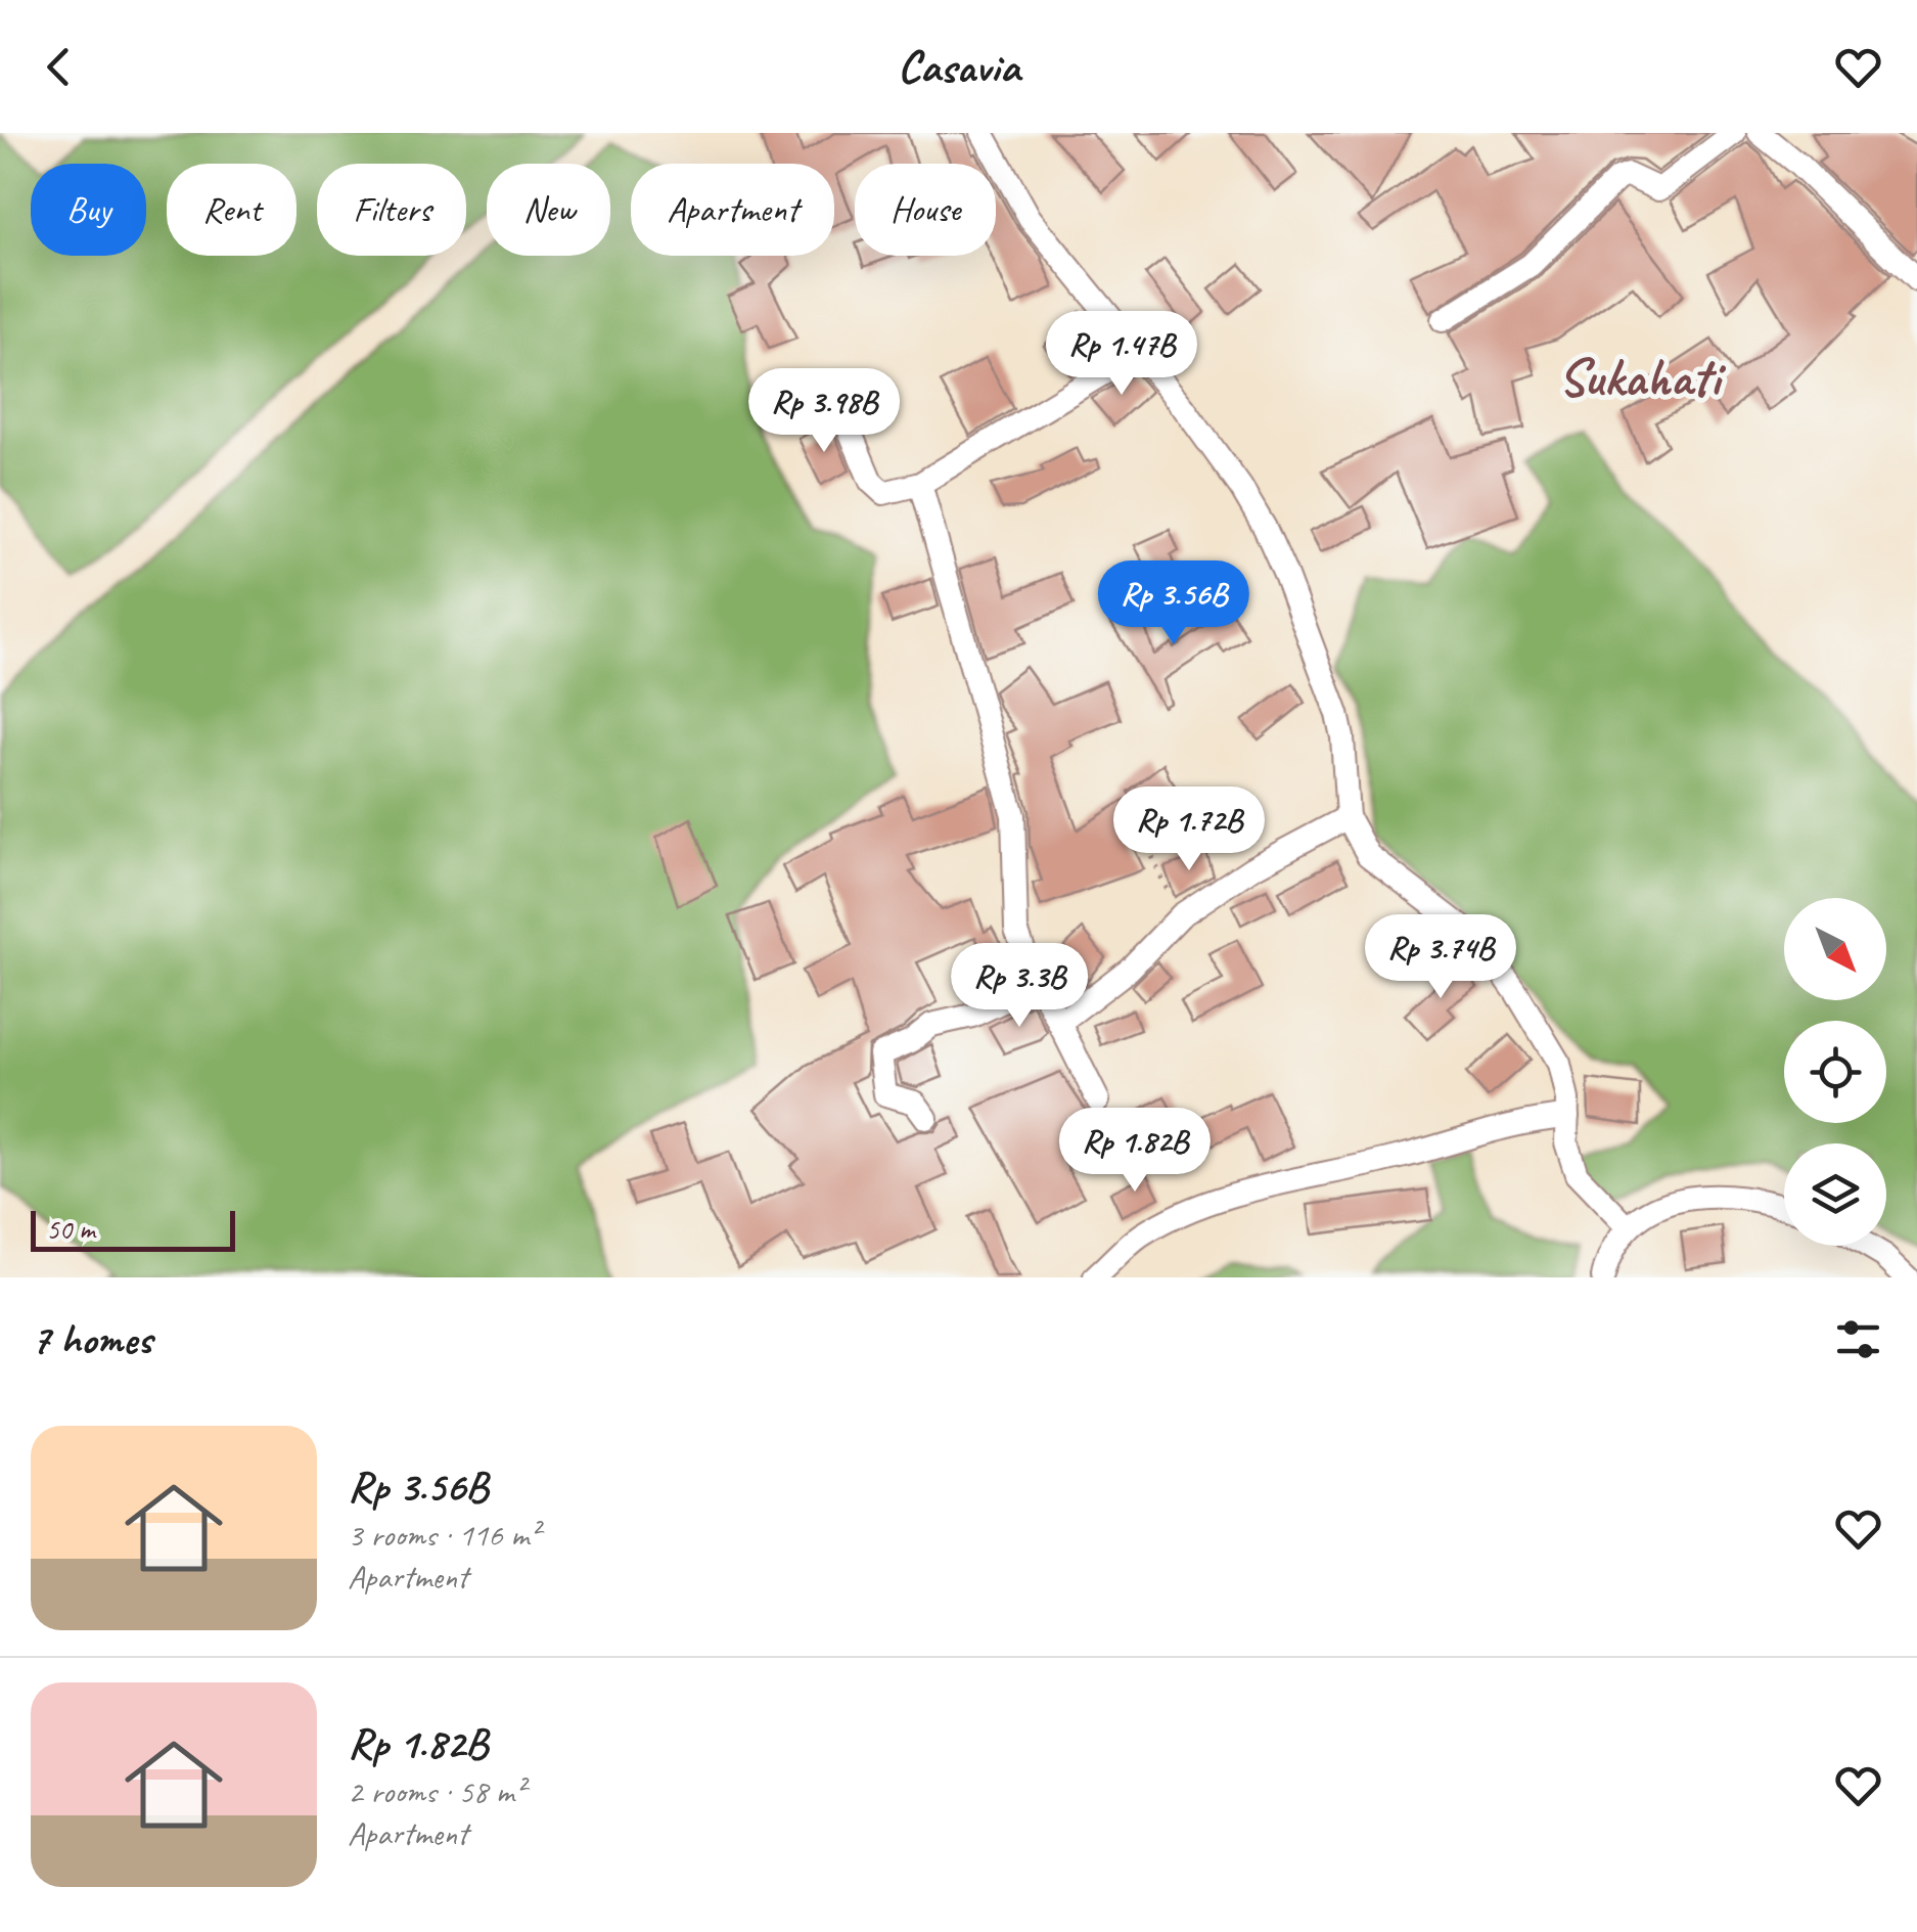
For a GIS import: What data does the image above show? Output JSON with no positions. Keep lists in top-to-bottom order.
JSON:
{
  "districts": ["Sukahati"],
  "scale_bar": "50 m",
  "north": "bottom right",
  "page": {
    "header": "Casavia",
    "chip": [
      "Buy",
      "Rent",
      "Filters",
      "New",
      "Apartment",
      "House"
    ],
    "price": [
      "Rp 1.47B",
      "Rp 3.98B",
      "Rp 3.56B",
      "Rp 1.72B",
      "Rp 3.74B",
      "Rp 3.3B",
      "Rp 1.82B"
    ],
    "scale": "50 m",
    "heading": "7 homes",
    "list": [
      {
        "name": "Rp 3.56B",
        "note": "3 rooms · 116 m² · Apartment"
      },
      {
        "name": "Rp 1.82B",
        "note": "2 rooms · 58 m² · Apartment"
      }
    ]
  }
}
